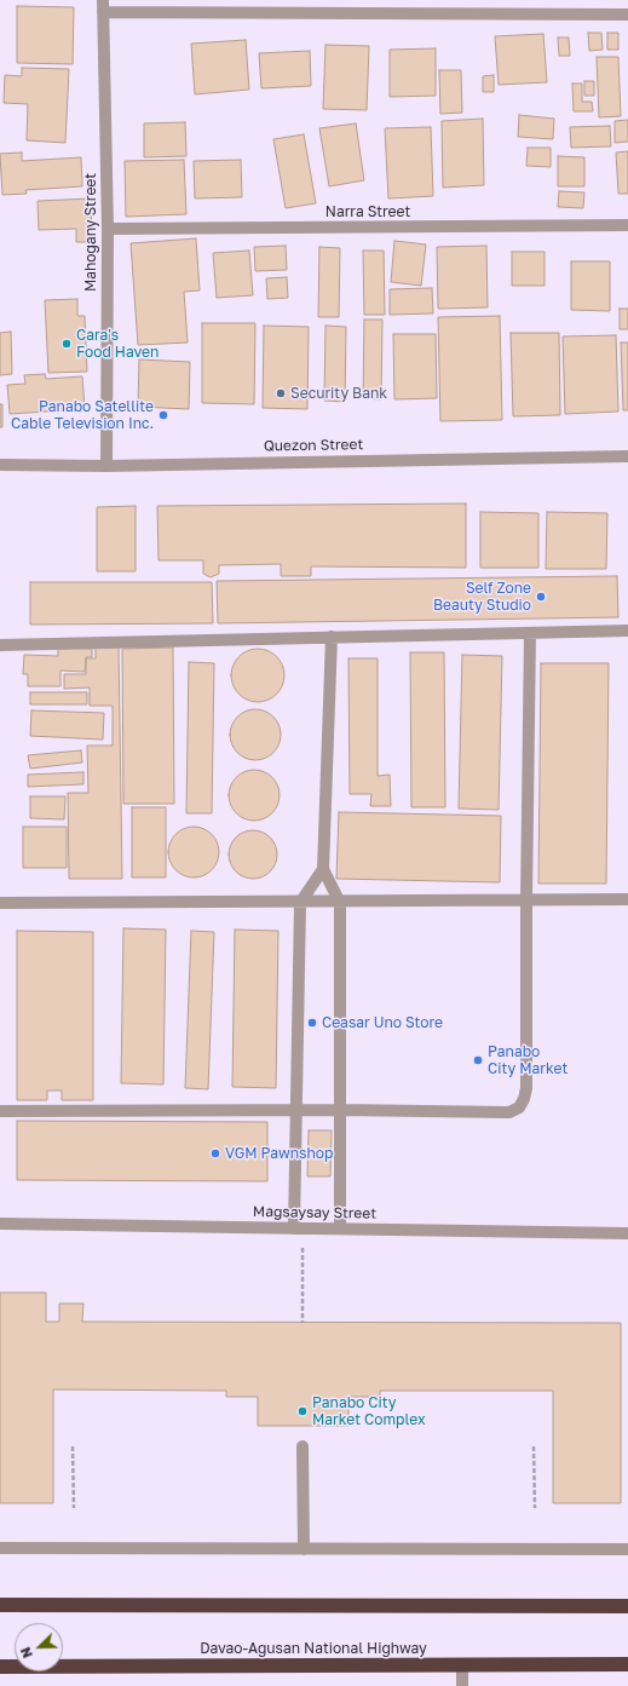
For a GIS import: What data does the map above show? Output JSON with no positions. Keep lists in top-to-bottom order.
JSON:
{
  "streets": {
    "highway": ["Davao-Agusan National Highway"],
    "street": [
      "Narra Street",
      "Mahogany Street",
      "Quezon Street",
      "Magsaysay Street"
    ]
  },
  "crossings": [
    ["Narra Street", "Mahogany Street"],
    ["Mahogany Street", "Quezon Street"]
  ],
  "places": [
    "Cara's Food Haven",
    "Security Bank",
    "Panabo Satellite Cable Television Inc.",
    "Self Zone Beauty Studio",
    "Ceasar Uno Store",
    "Panabo City Market",
    "VGM Pawnshop",
    "Panabo City Market Complex"
  ],
  "north": "bottom left"
}
